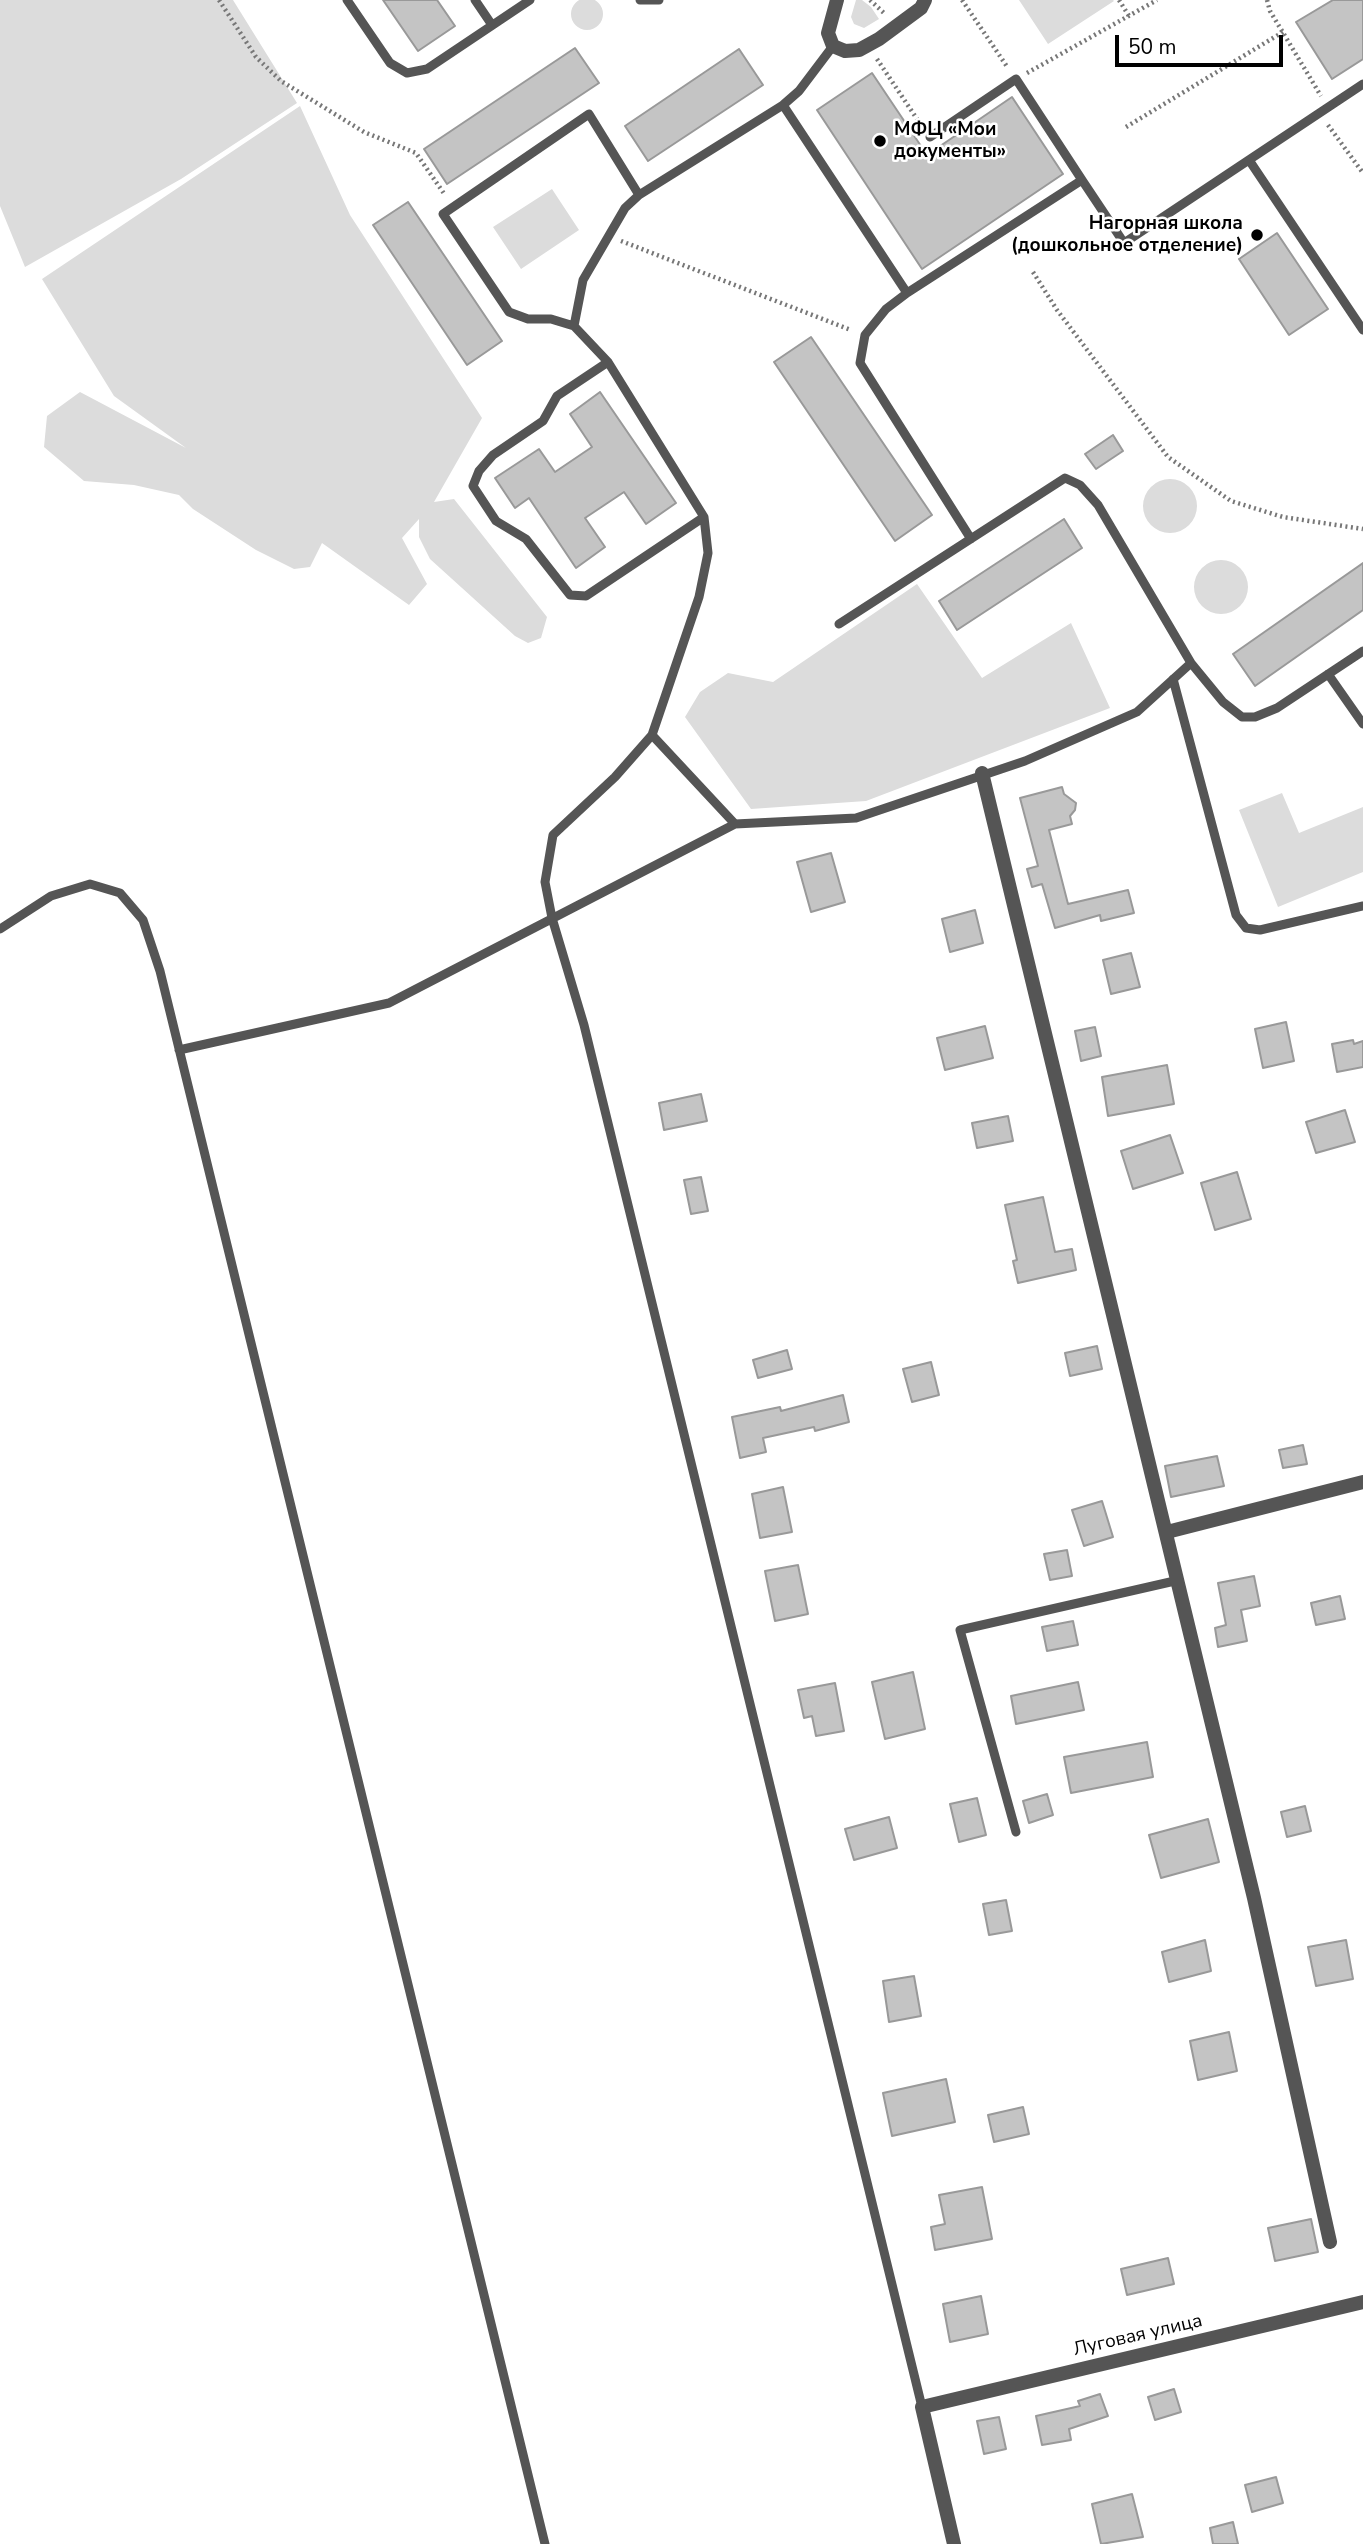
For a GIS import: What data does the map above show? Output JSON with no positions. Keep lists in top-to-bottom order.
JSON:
{
  "streets": {
    "street": ["Луговая улица"]
  },
  "places": ["МФЦ «Мои документы»", "Нагорная школа (дошкольное отделение)"],
  "scale_bar": "50 m"
}
